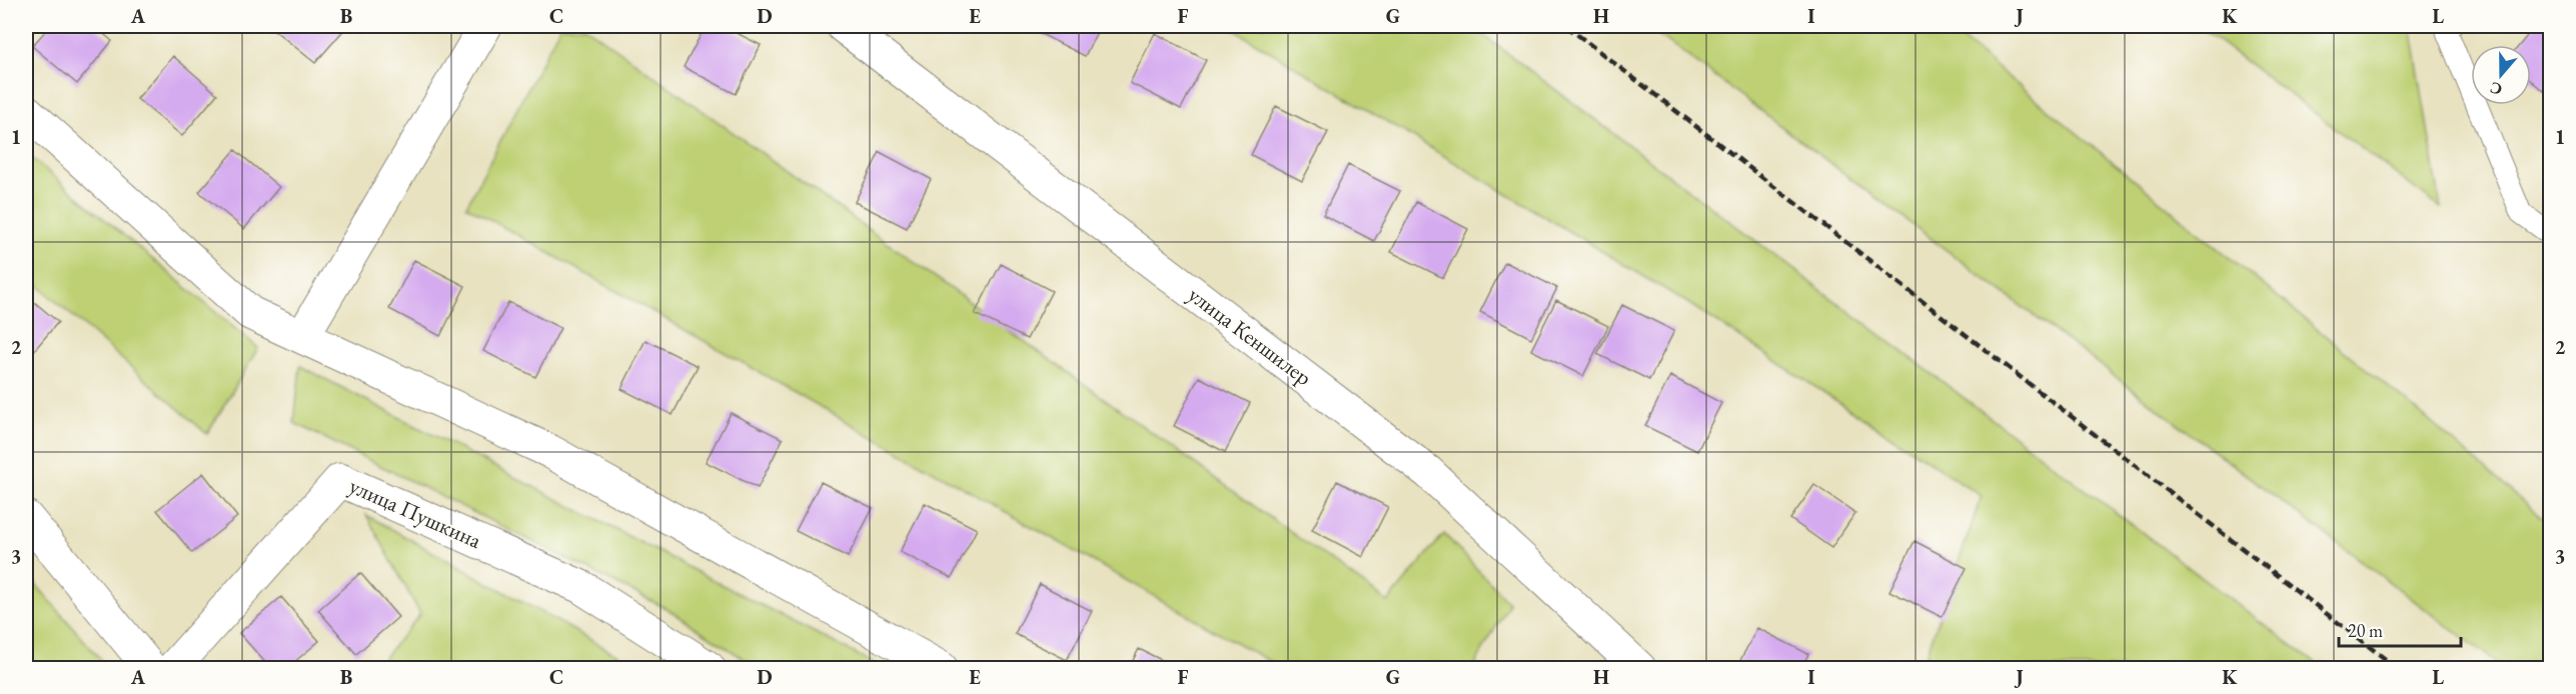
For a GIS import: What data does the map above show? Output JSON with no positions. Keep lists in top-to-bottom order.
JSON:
{
  "streets": {
    "street": ["улица Кеншилер", "улица Пушкина"]
  },
  "scale_bar": "20 m",
  "north": "bottom",
  "grid": {
    "columns": [
      "A",
      "B",
      "C",
      "D",
      "E",
      "F",
      "G",
      "H",
      "I",
      "J",
      "K",
      "L"
    ],
    "rows": ["1", "2", "3"]
  }
}
